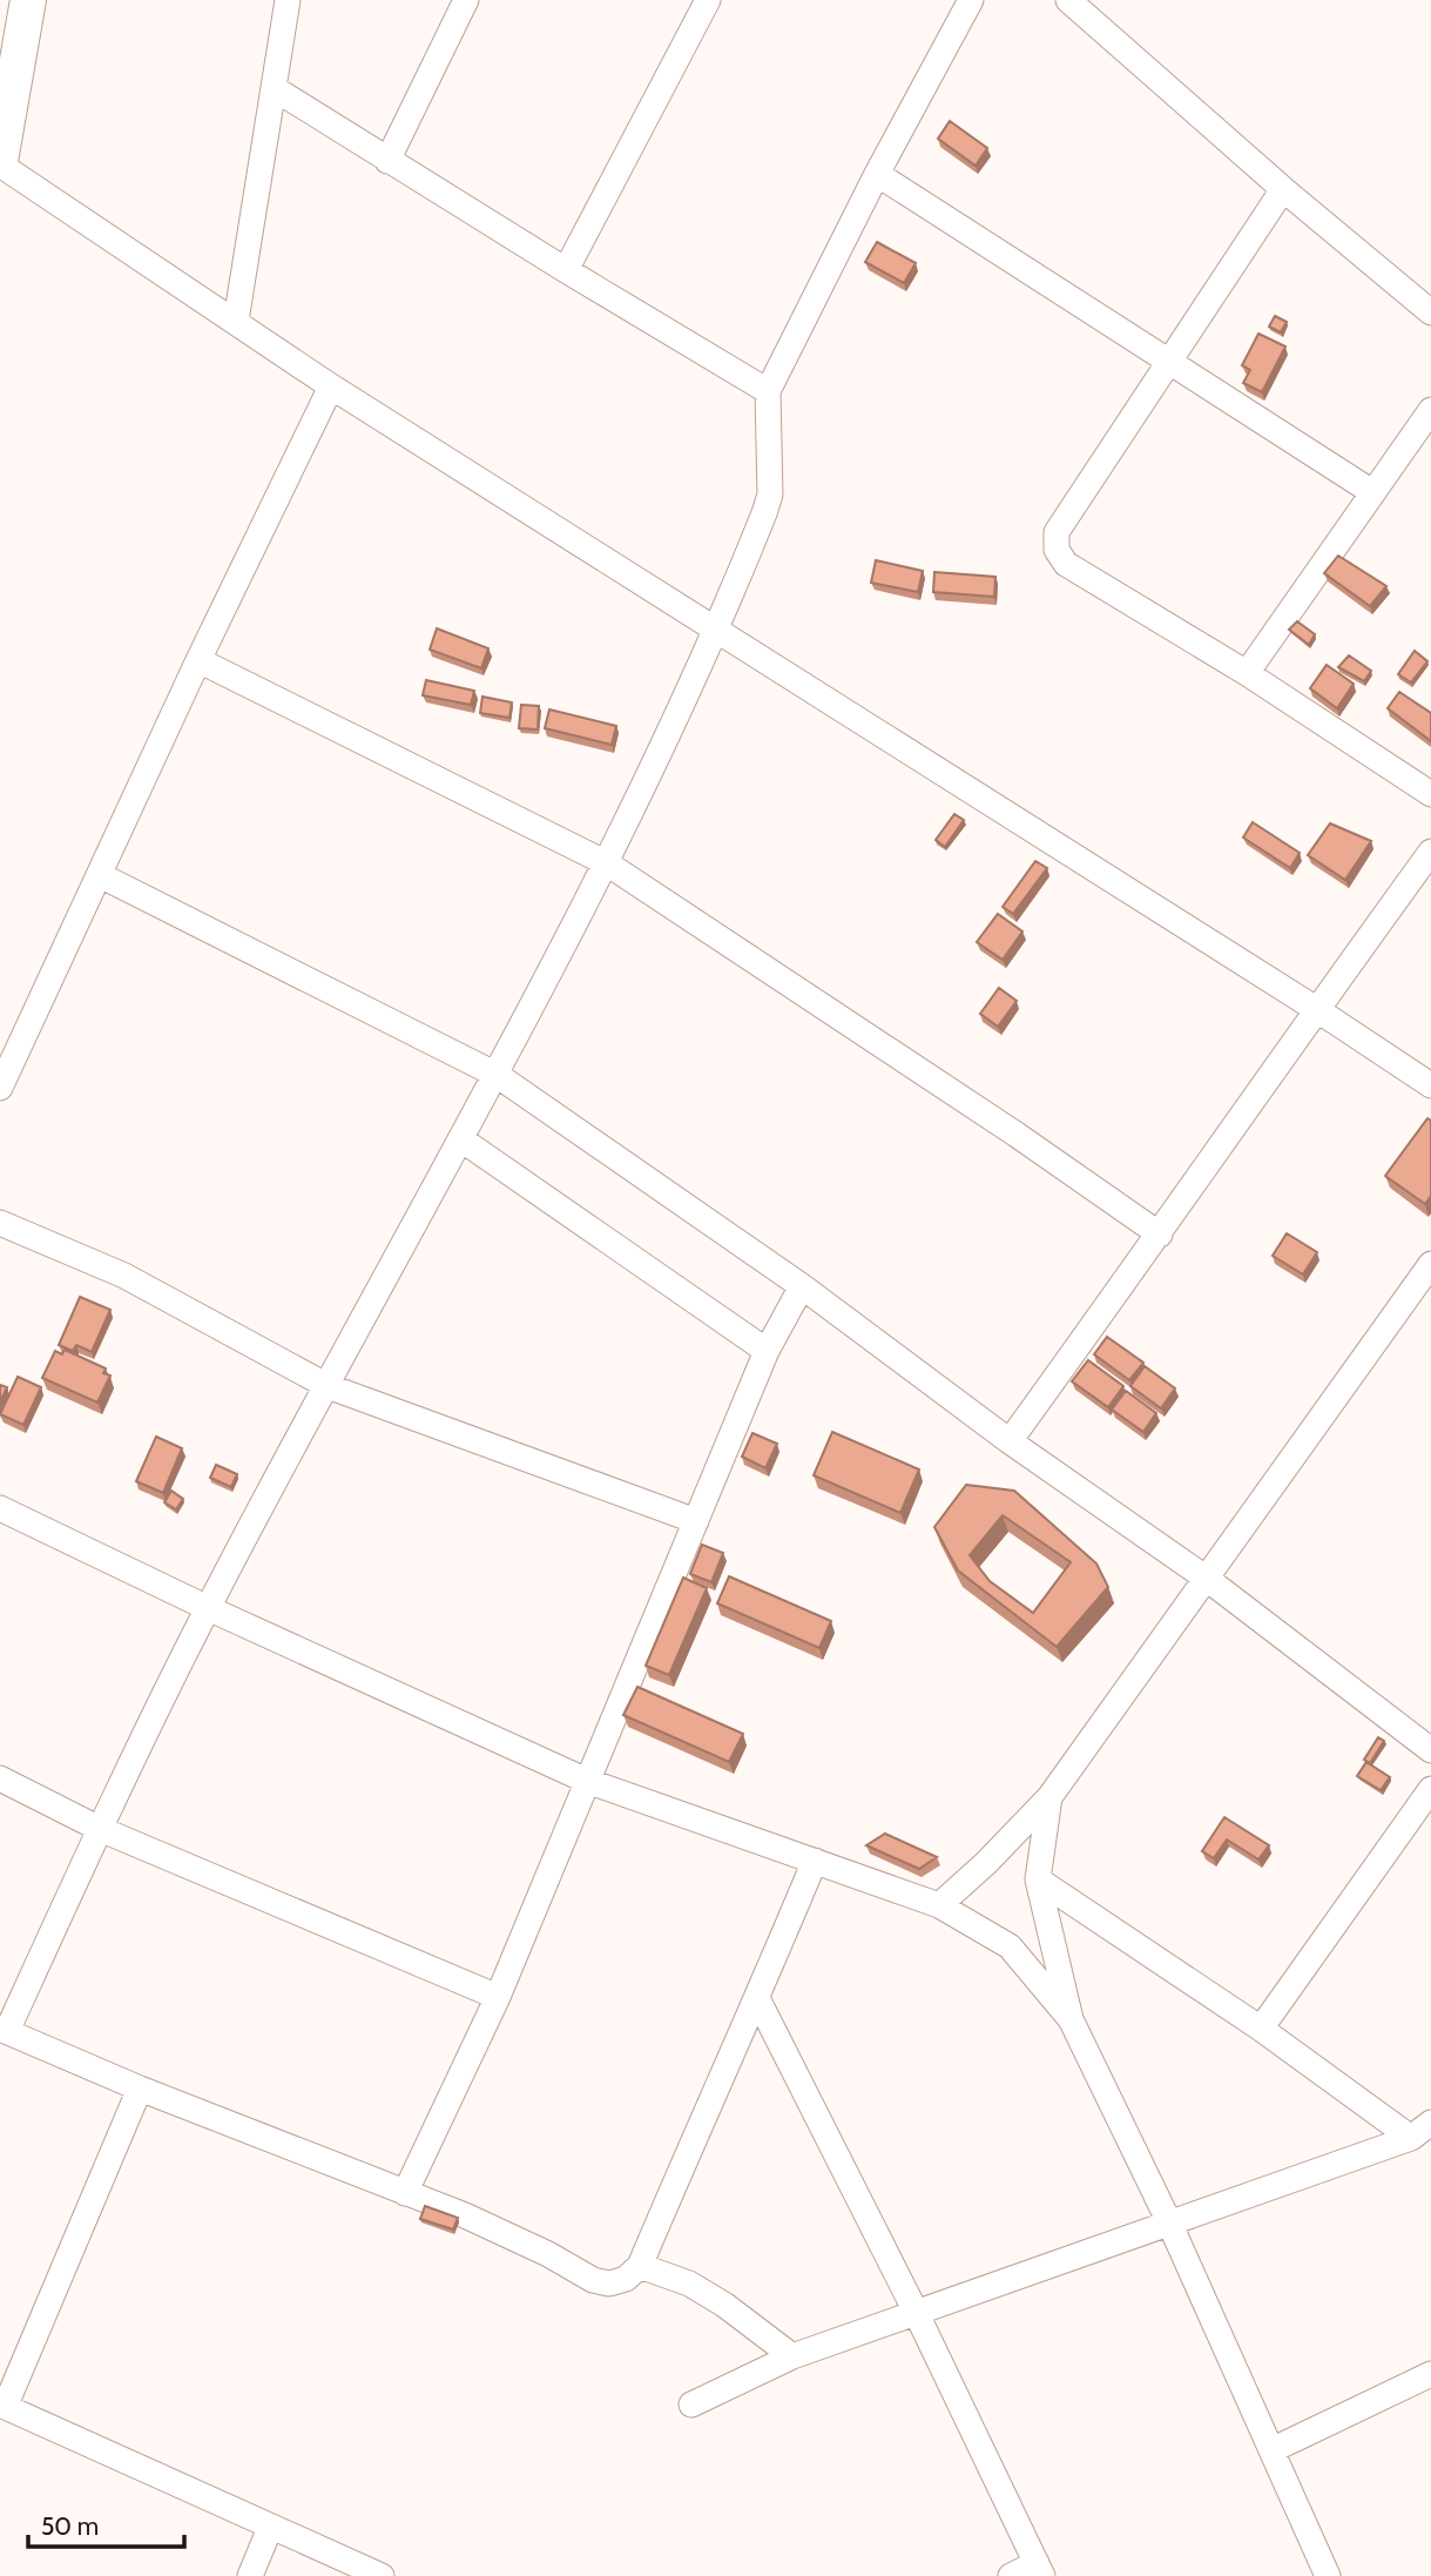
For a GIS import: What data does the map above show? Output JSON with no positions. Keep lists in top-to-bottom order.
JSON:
{
  "scale_bar": "50 m"
}
